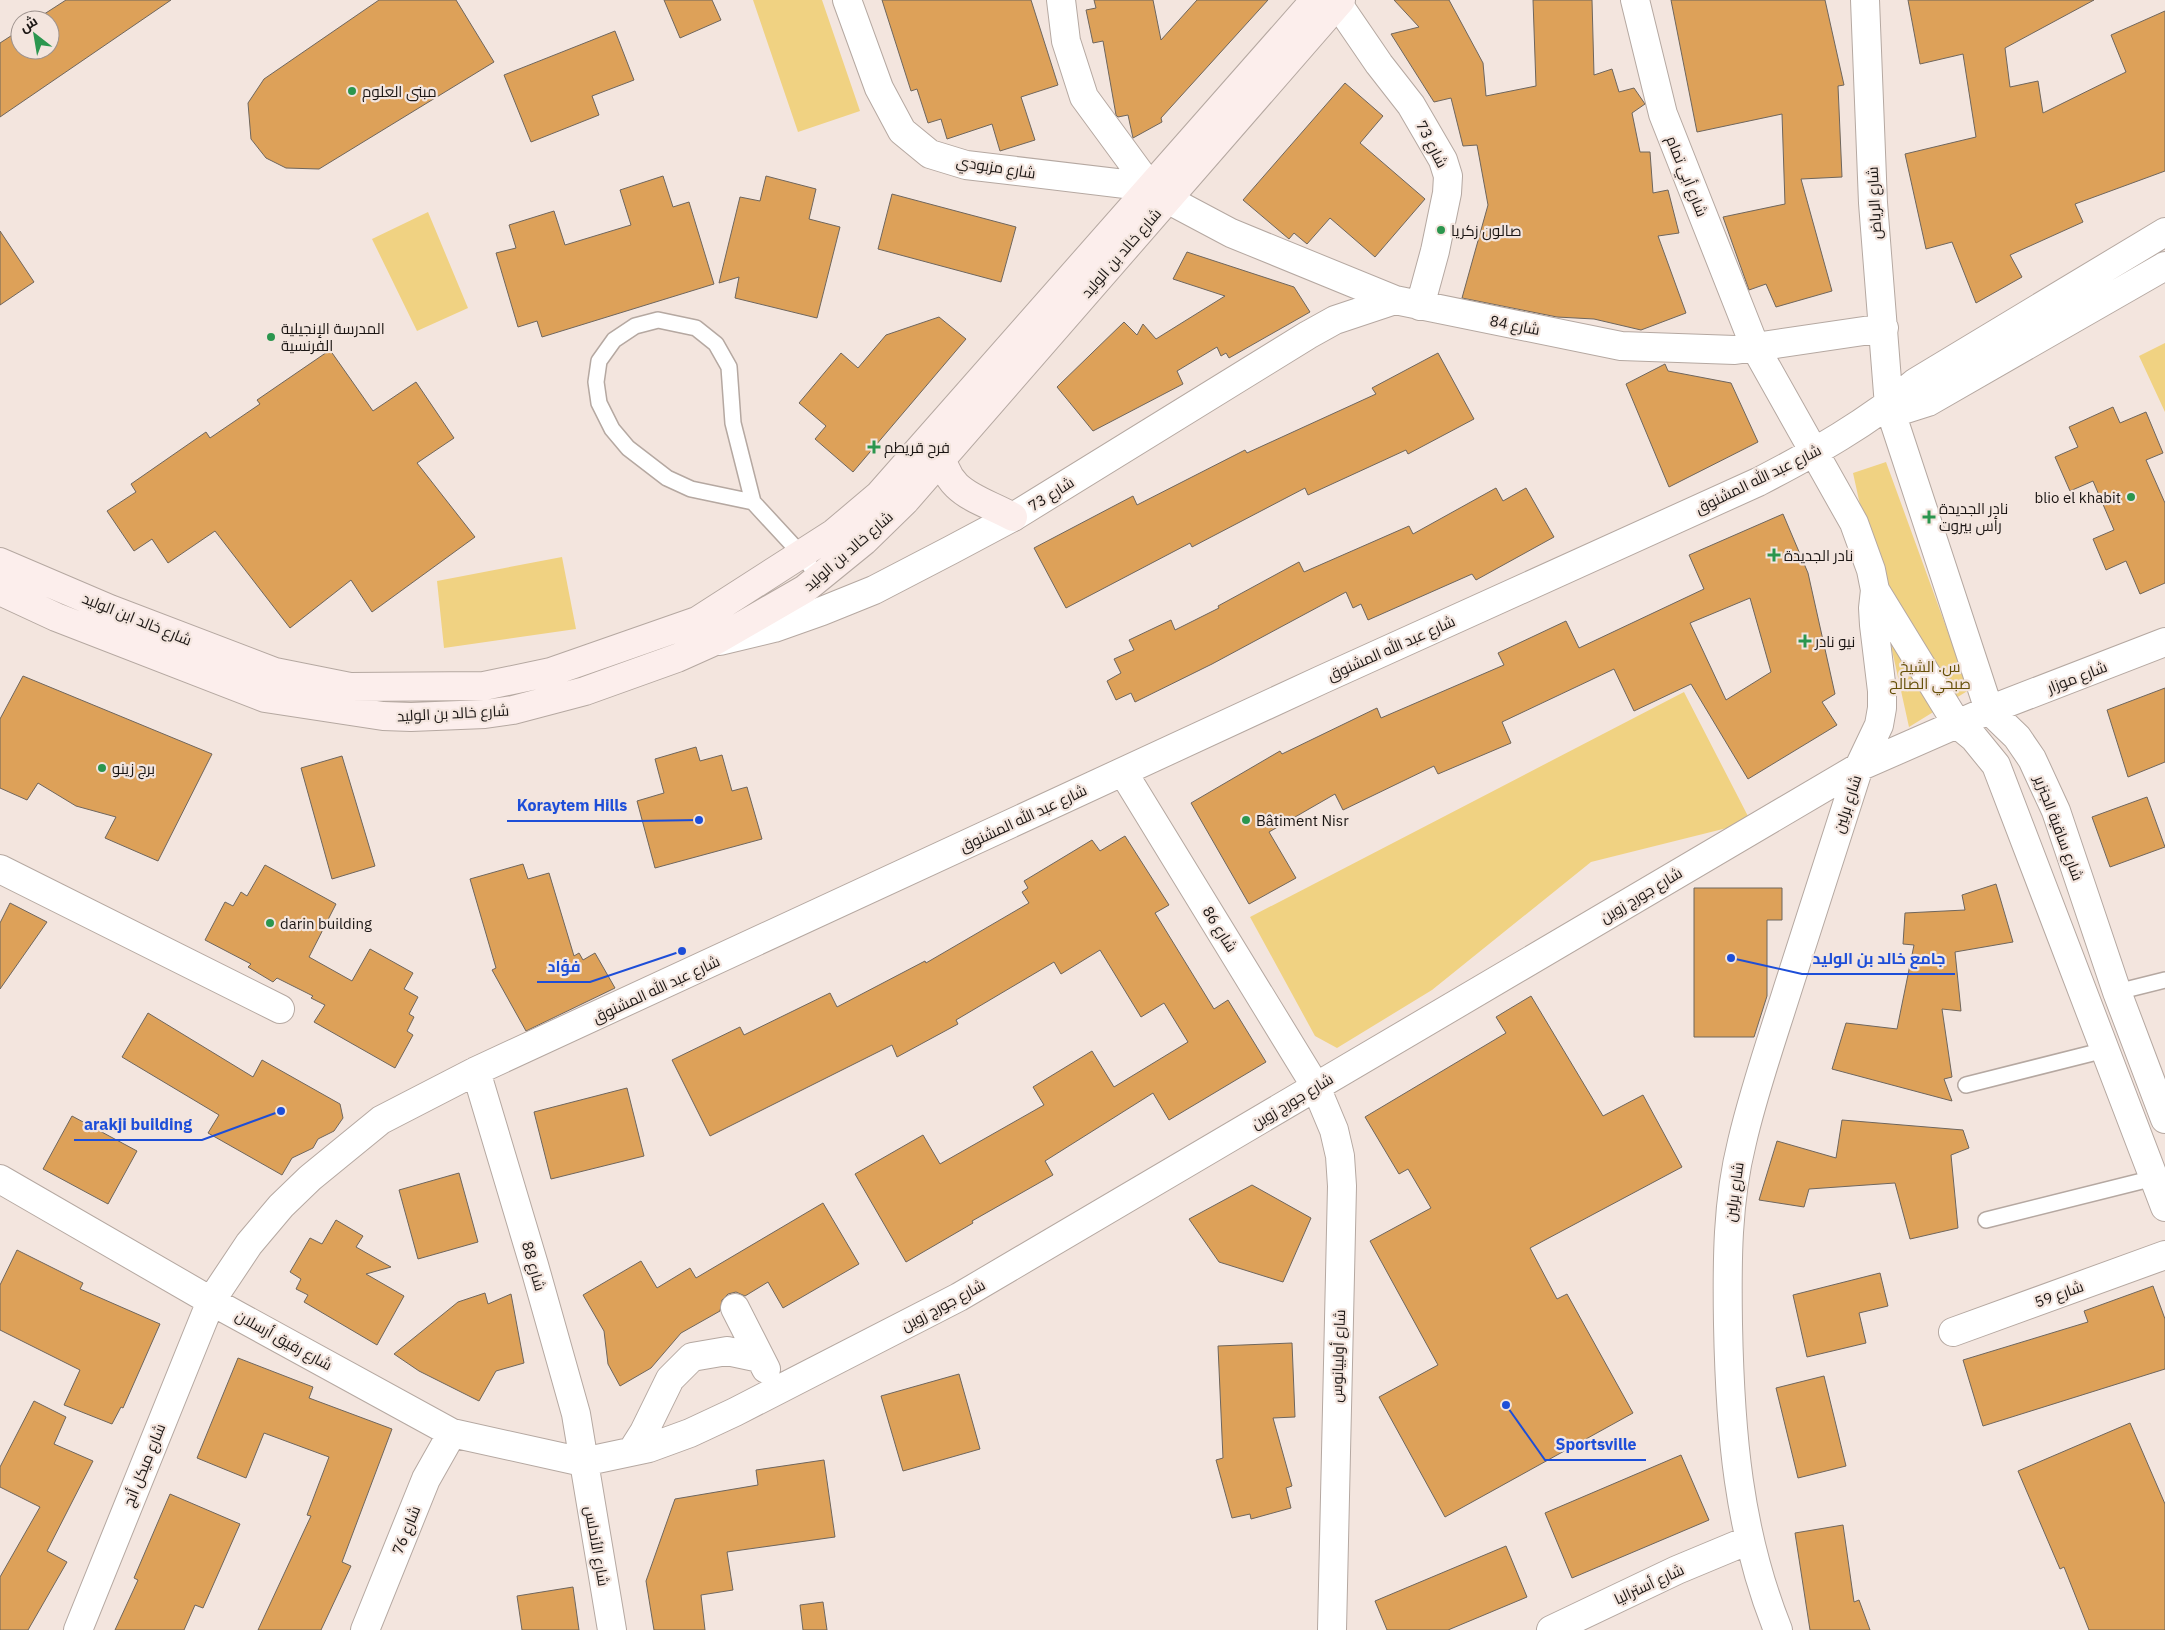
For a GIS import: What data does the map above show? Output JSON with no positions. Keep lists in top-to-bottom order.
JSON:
{
  "streets": {
    "main road": ["شارع خالد بن الوليد", "شارع خالد ابن الوليد"],
    "street": [
      "شارع 73",
      "شارع مزبودي",
      "شارع أبي تمام",
      "شارع الرياض",
      "شارع 84",
      "شارع عبد الله المشنوق",
      "شارع موزار",
      "شارع برلين",
      "شارع ساقية الجنزير",
      "شارع جورج زوين",
      "شارع 86",
      "شارع 88",
      "شارع 59",
      "شارع رفيق أرسلان",
      "شارع أولبيانوس",
      "شارع ميكل أنج",
      "شارع 76",
      "شارع الأندلس",
      "شارع أستراليا"
    ]
  },
  "crossings": [
    ["شارع 73", "شارع خالد بن الوليد"],
    ["شارع 73", "شارع 84"],
    ["شارع مزبودي", "شارع خالد بن الوليد"],
    ["شارع مزبودي", "شارع 84"],
    ["شارع أبي تمام", "شارع 84"],
    ["شارع أبي تمام", "شارع عبد الله المشنوق"],
    ["شارع أبي تمام", "شارع برلين"],
    ["شارع الرياض", "شارع 84"],
    ["شارع الرياض", "شارع عبد الله المشنوق"],
    ["شارع الرياض", "شارع ساقية الجنزير"],
    ["شارع خالد بن الوليد", "شارع 84"],
    ["شارع خالد بن الوليد", "شارع خالد ابن الوليد"],
    ["شارع عبد الله المشنوق", "شارع ساقية الجنزير"],
    ["شارع عبد الله المشنوق", "شارع 86"],
    ["شارع عبد الله المشنوق", "شارع 88"],
    ["شارع عبد الله المشنوق", "شارع رفيق أرسلان"],
    ["شارع عبد الله المشنوق", "شارع ميكل أنج"],
    ["شارع موزار", "شارع ساقية الجنزير"],
    ["شارع موزار", "شارع جورج زوين"],
    ["شارع برلين", "شارع جورج زوين"],
    ["شارع برلين", "شارع أستراليا"],
    ["شارع ساقية الجنزير", "شارع جورج زوين"],
    ["شارع جورج زوين", "شارع 86"],
    ["شارع جورج زوين", "شارع 88"],
    ["شارع جورج زوين", "شارع رفيق أرسلان"],
    ["شارع جورج زوين", "شارع أولبيانوس"],
    ["شارع جورج زوين", "شارع الأندلس"],
    ["شارع 86", "شارع أولبيانوس"],
    ["شارع 88", "شارع رفيق أرسلان"],
    ["شارع 88", "شارع الأندلس"],
    ["شارع رفيق أرسلان", "شارع ميكل أنج"],
    ["شارع رفيق أرسلان", "شارع 76"],
    ["شارع رفيق أرسلان", "شارع الأندلس"]
  ],
  "parks": ["س. الشيخ صبحي الصالح"],
  "places": {
    "other": [
      "مبنى العلوم",
      "صالون زكريا",
      "المدرسة الإنجيلية الفرنسية",
      "blio el khabit",
      "برج زينو",
      "Koraytem Hills",
      "Bâtiment Nisr",
      "darin building",
      "فؤاد",
      "جامع خالد بن الوليد",
      "arakji building",
      "Sportsville"
    ],
    "health": [
      "فرح قريطم",
      "نادر الجديدة رأس بيروت",
      "نادر الجديدة",
      "نيو نادر"
    ]
  },
  "north": "top left"
}
